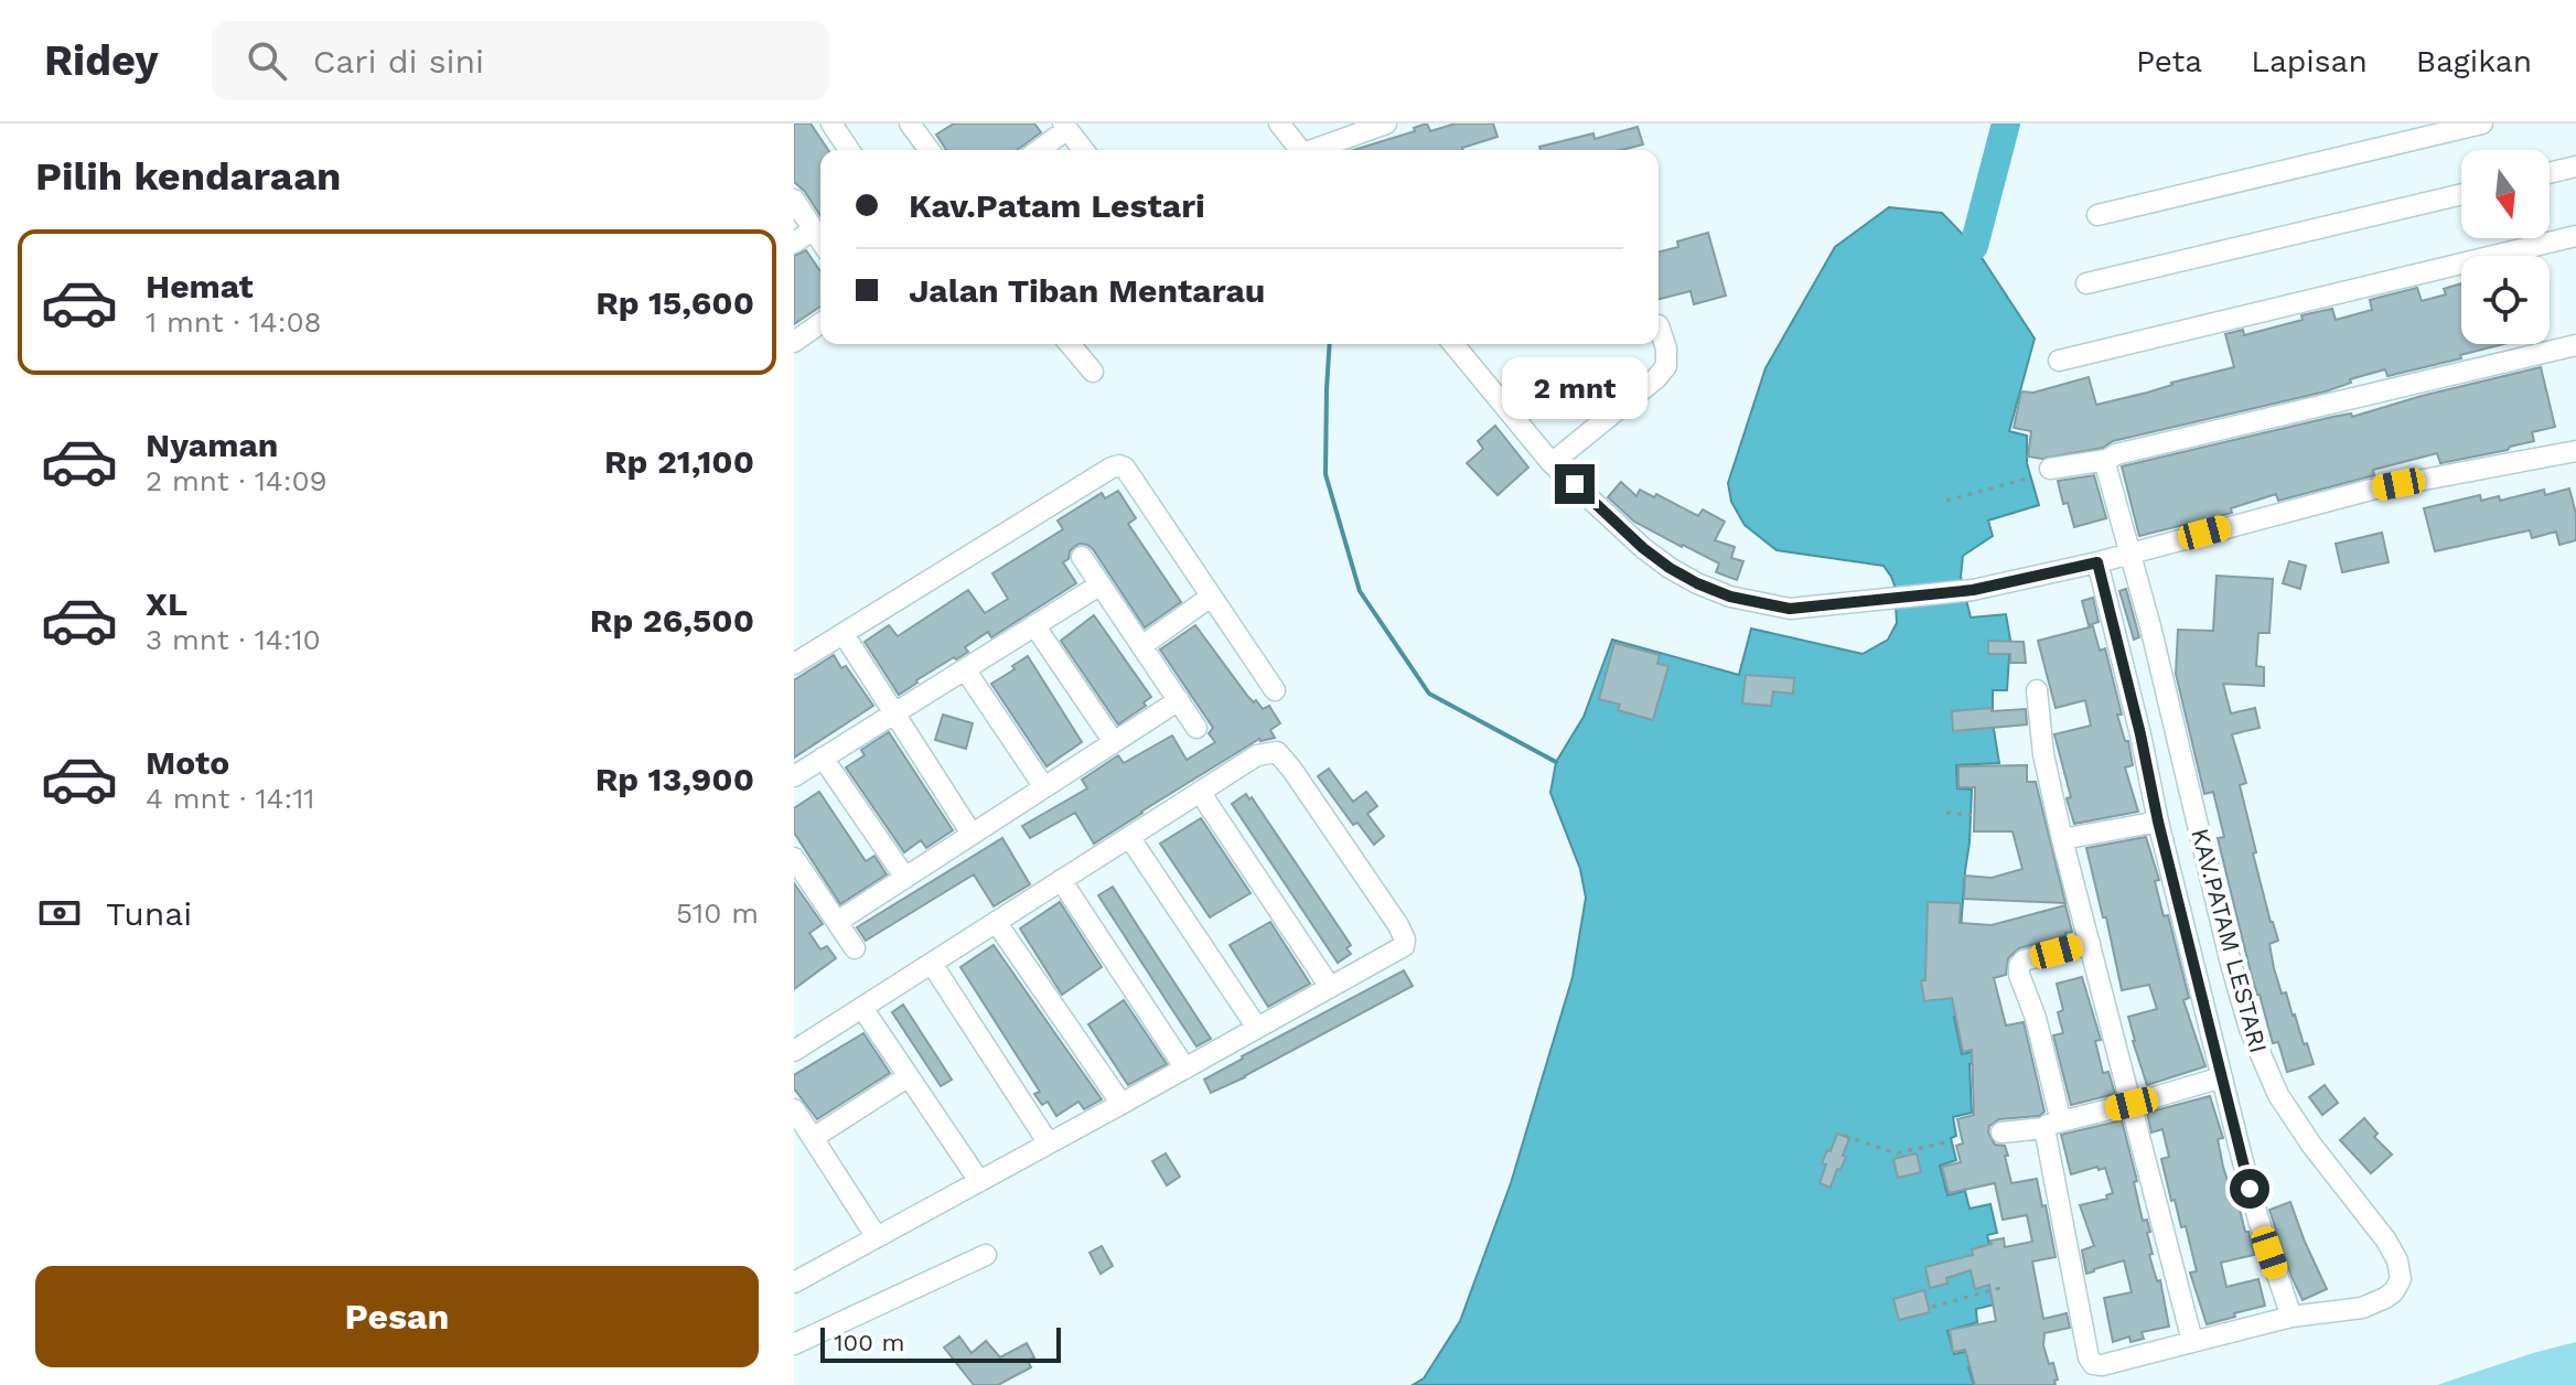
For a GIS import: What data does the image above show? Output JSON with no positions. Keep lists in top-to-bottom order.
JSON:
{
  "streets": {
    "street": ["KAV.PATAM LESTARI"]
  },
  "scale_bar": "100 m",
  "north": "bottom",
  "page": {
    "header": "Ridey",
    "search": "Cari di sini",
    "nav": ["Peta", "Lapisan", "Bagikan"],
    "heading": "Pilih kendaraan",
    "banner": ["Kav.Patam Lestari", "Jalan Tiban Mentarau"],
    "list": [
      {
        "name": "Hemat",
        "note": "1 mnt · 14:08",
        "value": "Rp 15,600"
      },
      {
        "name": "Nyaman",
        "note": "2 mnt · 14:09",
        "value": "Rp 21,100"
      },
      {
        "name": "XL",
        "note": "3 mnt · 14:10",
        "value": "Rp 26,500"
      },
      {
        "name": "Moto",
        "note": "4 mnt · 14:11",
        "value": "Rp 13,900"
      }
    ],
    "bubble": "2 mnt",
    "pay": ["Tunai", "510 m"],
    "buttons": "Pesan",
    "scale": "100 m"
  }
}
